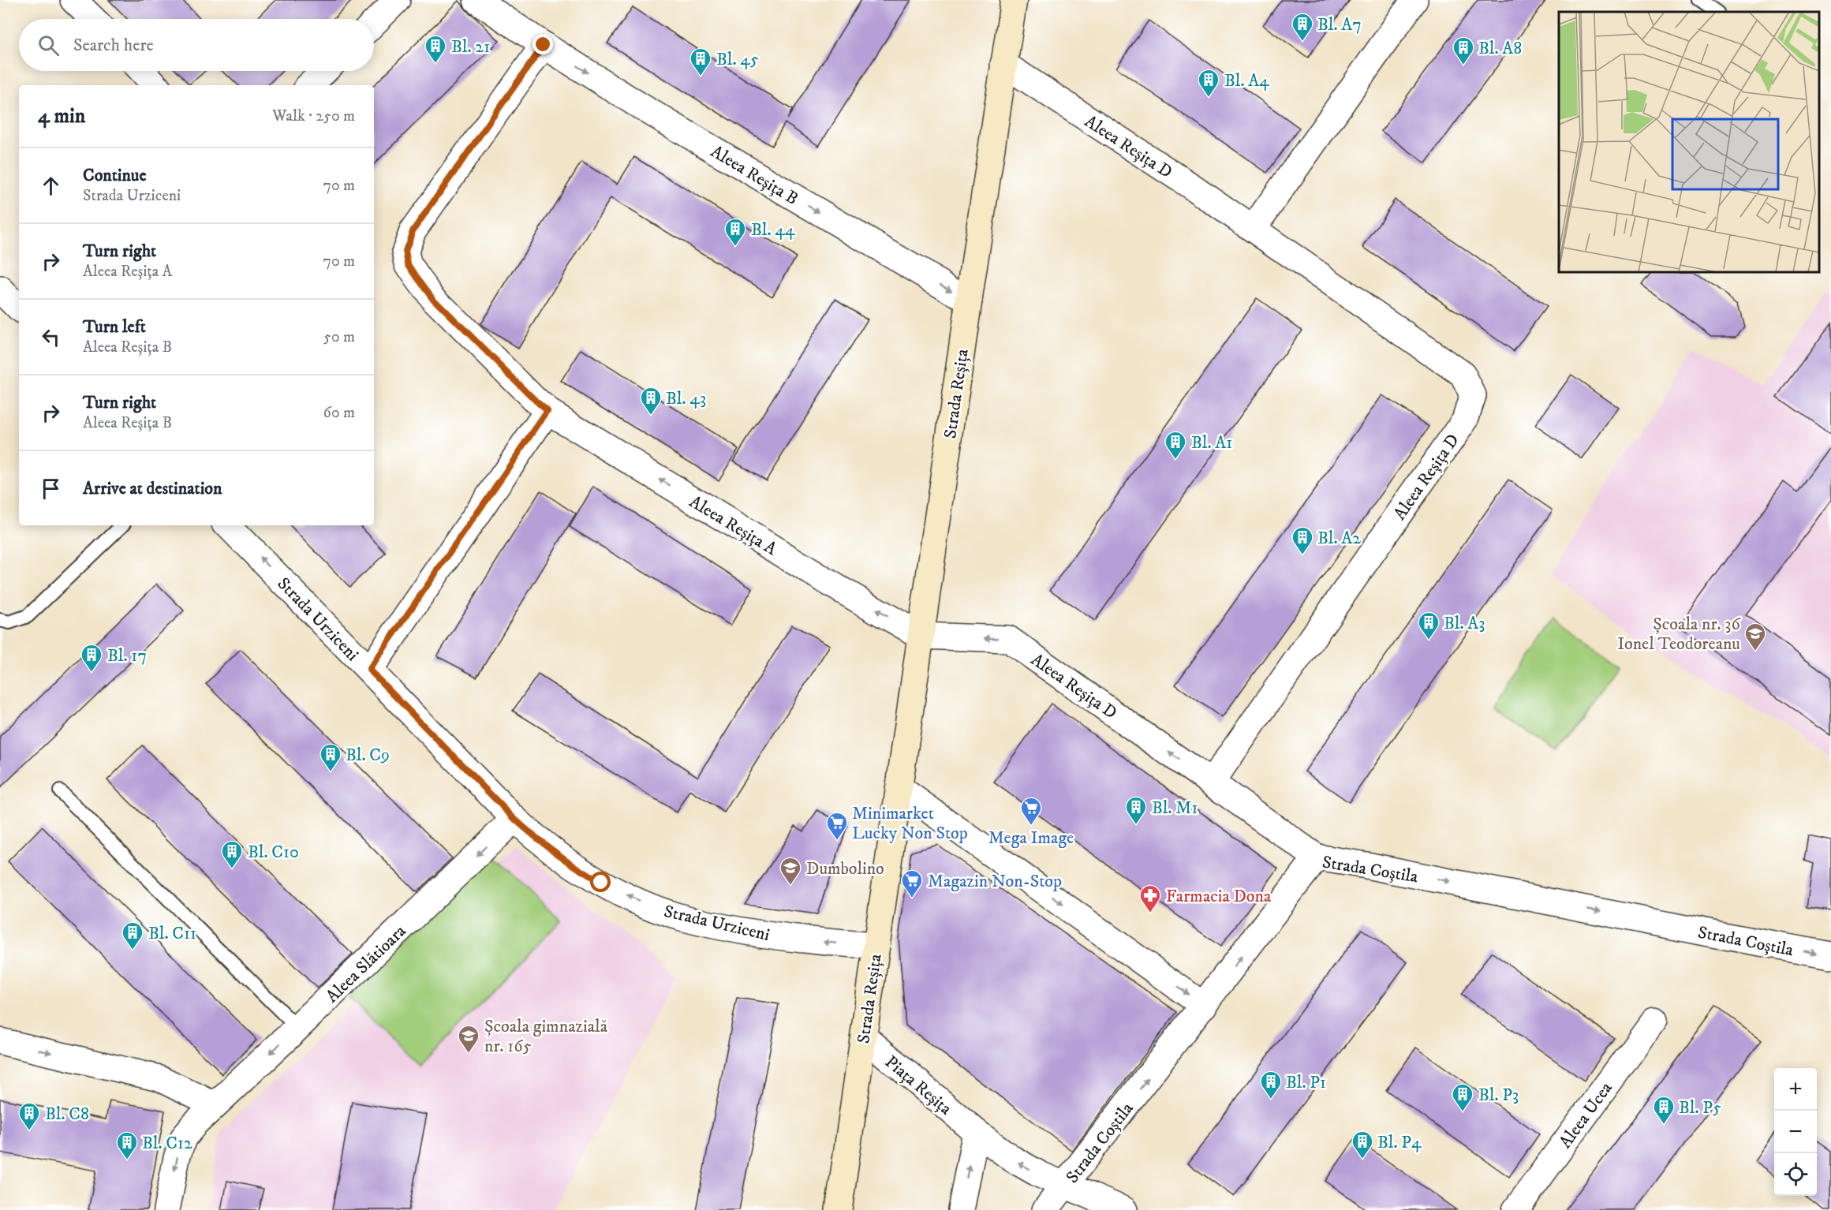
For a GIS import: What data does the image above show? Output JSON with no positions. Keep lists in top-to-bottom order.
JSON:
{
  "streets": {
    "street": [
      "Aleea Reșița D",
      "Aleea Reșița B",
      "Strada Reșița",
      "Aleea Reșița A",
      "Strada Urziceni",
      "Strada Coștila",
      "Aleea Slătioara",
      "Piața Reșița",
      "Aleea Ucea"
    ]
  },
  "crossings": [
    ["Aleea Reșița D", "Strada Reșița"],
    ["Aleea Reșița D", "Aleea Reșița A"],
    ["Aleea Reșița D", "Strada Coștila"],
    ["Aleea Reșița B", "Strada Reșița"],
    ["Strada Reșița", "Aleea Reșița A"],
    ["Strada Reșița", "Strada Urziceni"],
    ["Strada Reșița", "Piața Reșița"],
    ["Strada Urziceni", "Aleea Slătioara"],
    ["Strada Coștila", "Piața Reșița"]
  ],
  "one_way": [
    "Aleea Reșița B",
    "Aleea Reșița A",
    "Strada Urziceni",
    "Strada Coștila",
    "Aleea Slătioara",
    "Piața Reșița"
  ],
  "places": {
    "building": [
      "Bl. A7",
      "Bl. 21",
      "Bl. A8",
      "Bl. 45",
      "Bl. A4",
      "Bl. 44",
      "Bl. 43",
      "Bl. A1",
      "Bl. A2",
      "Bl. A3",
      "Bl. 17",
      "Bl. C9",
      "Bl. M1",
      "Bl. C10",
      "Bl. C11",
      "Bl. P1",
      "Bl. P3",
      "Bl. P5",
      "Bl. C8",
      "Bl. P4",
      "Bl. C12"
    ],
    "school or university": ["Școala nr. 36 Ionel Teodoreanu", "Dumbolino", "Școala gimnazială nr. 165"],
    "supermarket": ["Mega Image", "Minimarket Lucky Non Stop", "Magazin Non-Stop"],
    "pharmacy": ["Farmacia Dona"]
  },
  "page": {
    "search": "Search here",
    "heading": ["4 min", "Walk · 250 m"],
    "list": [
      ["Continue", "Strada Urziceni", "70 m"],
      ["Turn right", "Aleea Reșița A", "70 m"],
      ["Turn left", "Aleea Reșița B", "50 m"],
      ["Turn right", "Aleea Reșița B", "60 m"],
      "Arrive at destination"
    ],
    "map_buttons": ["+", "−"]
  }
}
